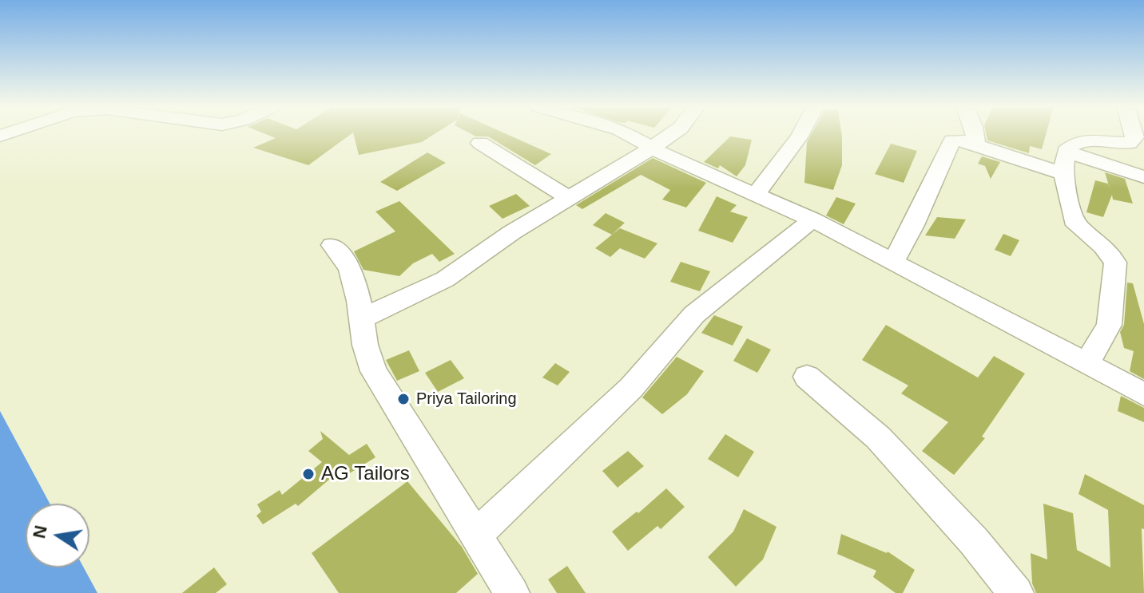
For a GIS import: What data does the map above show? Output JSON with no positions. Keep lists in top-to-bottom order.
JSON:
{
  "places": ["Priya Tailoring", "AG Tailors"],
  "north": "left"
}
